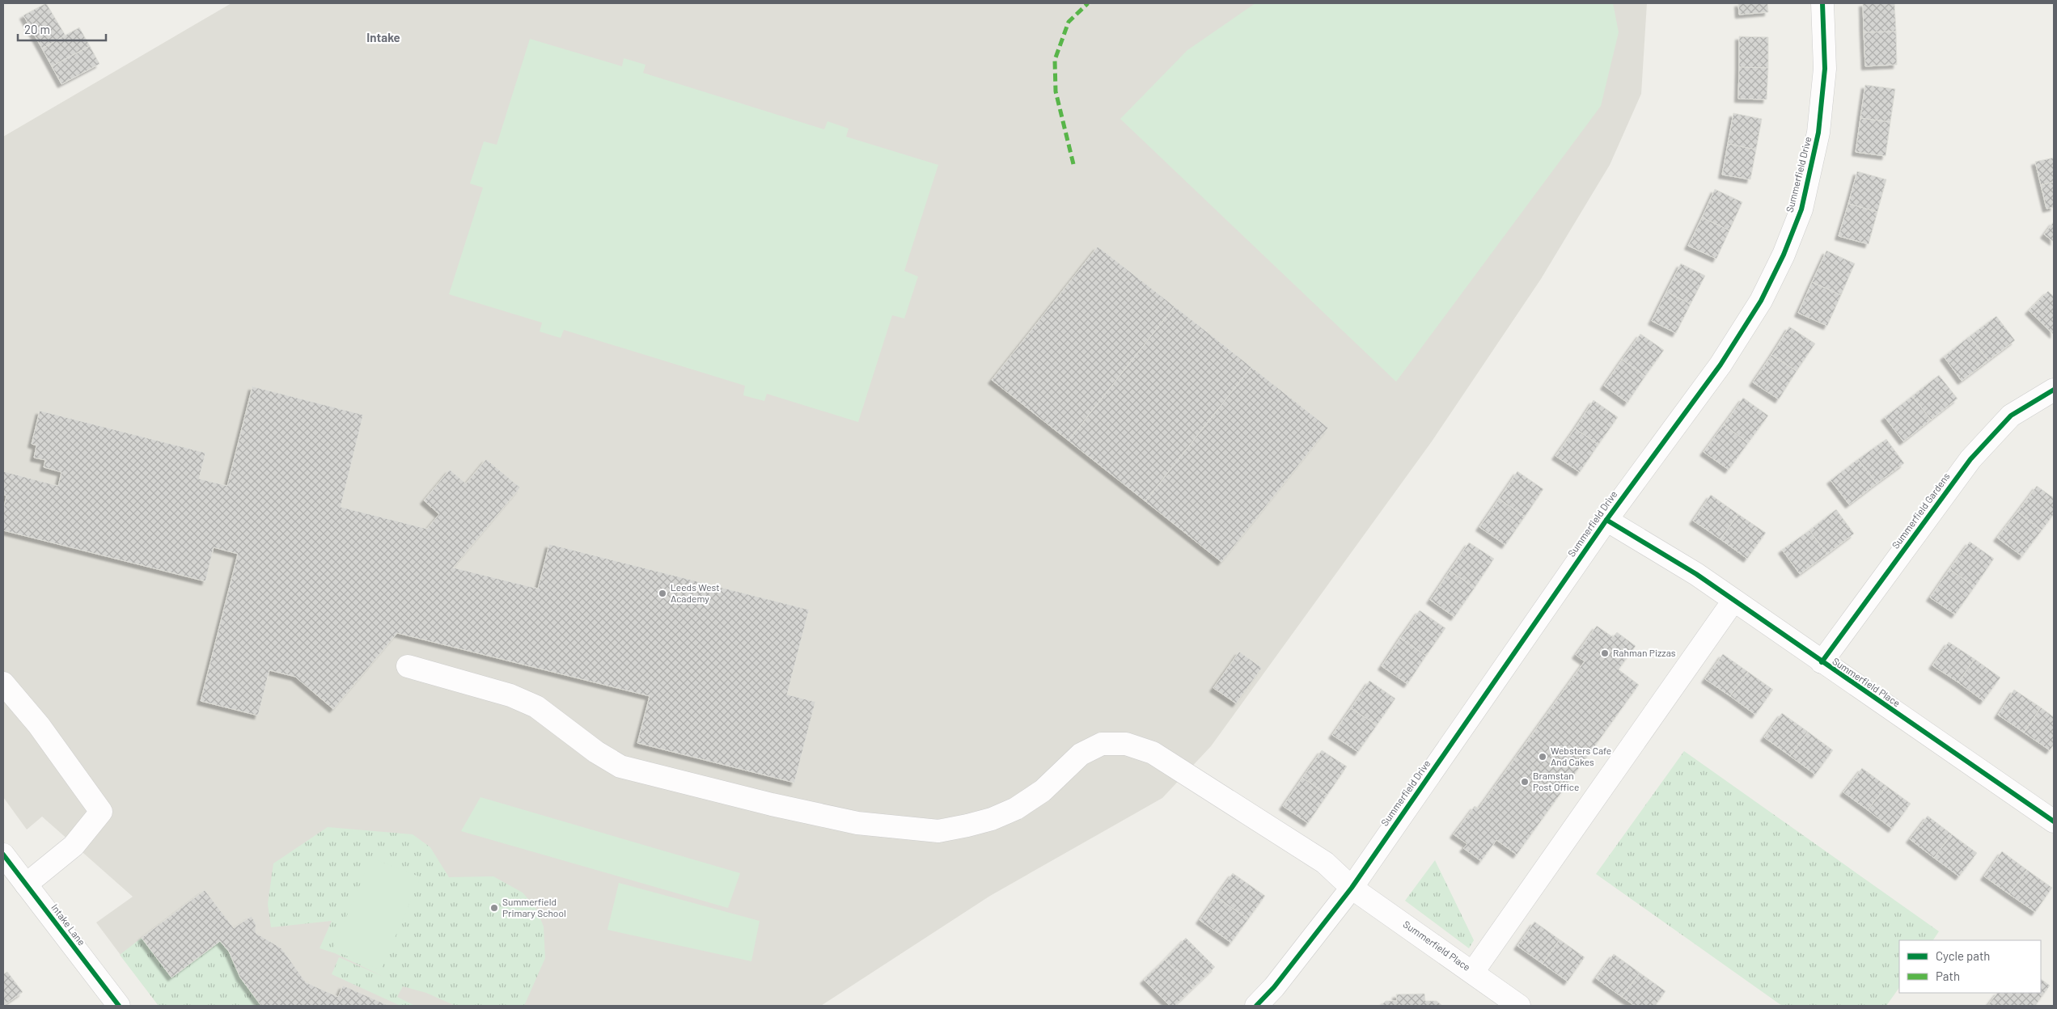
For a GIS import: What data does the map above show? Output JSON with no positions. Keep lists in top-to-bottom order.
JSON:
{
  "streets": {
    "street": [
      "Summerfield Drive",
      "Summerfield Gardens",
      "Summerfield Place",
      "Intake Lane"
    ]
  },
  "crossings": [
    ["Summerfield Drive", "Summerfield Place"],
    ["Summerfield Gardens", "Summerfield Place"]
  ],
  "districts": ["Intake"],
  "places": [
    "Leeds West Academy",
    "Rahman Pizzas",
    "Websters Cafe And Cakes",
    "Bramstan Post Office",
    "Summerfield Primary School"
  ],
  "legend": ["Cycle path", "Path"],
  "scale_bar": "20 m"
}
